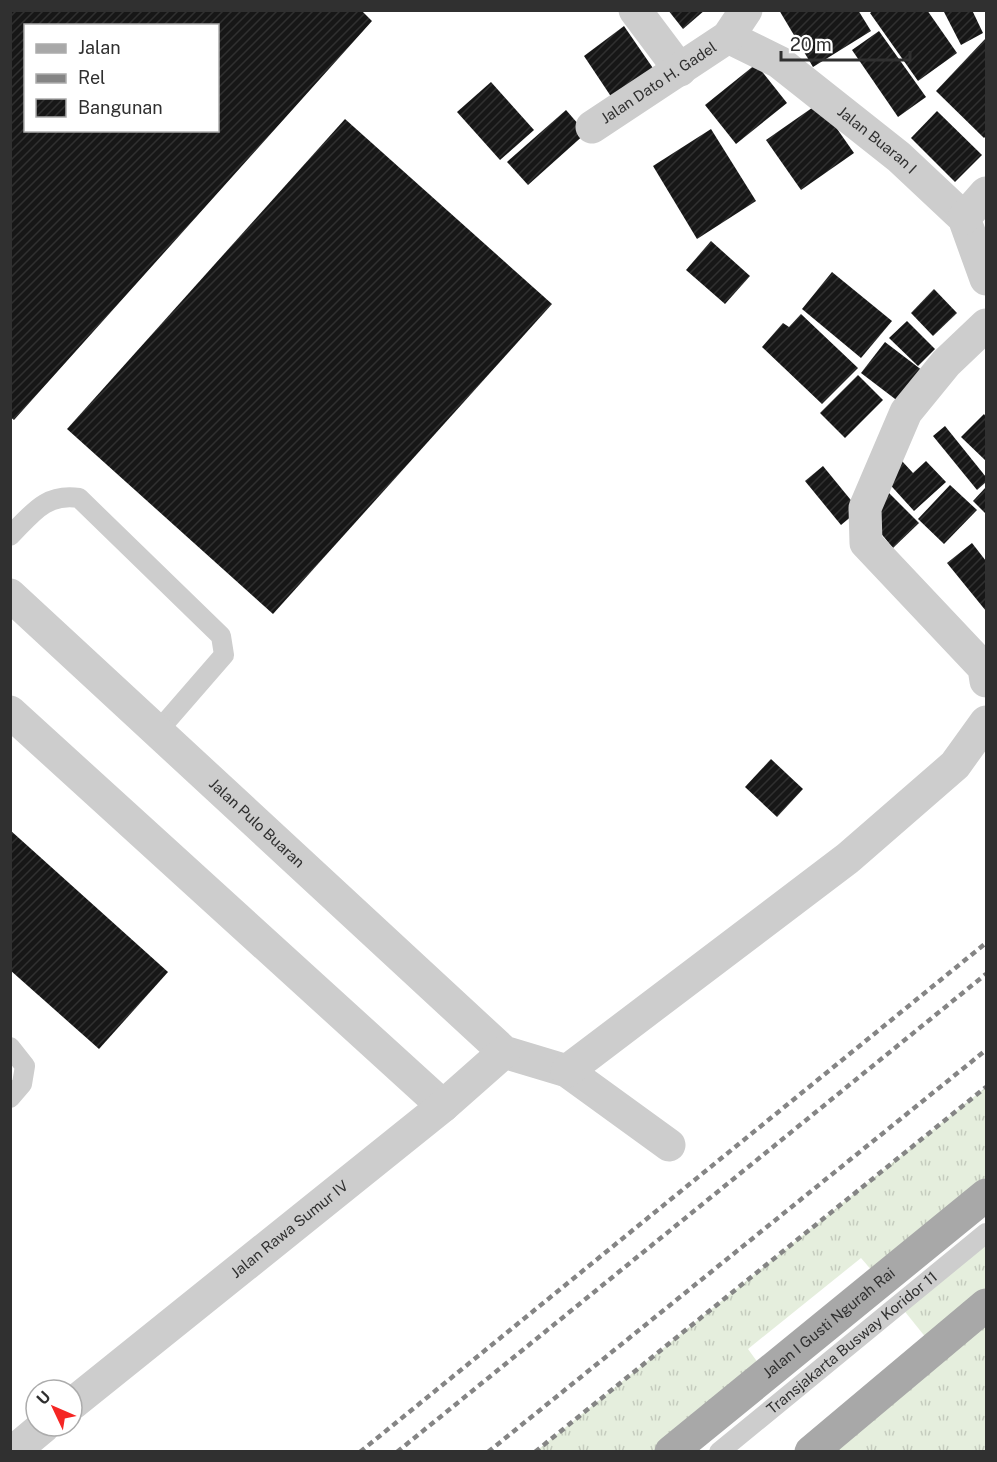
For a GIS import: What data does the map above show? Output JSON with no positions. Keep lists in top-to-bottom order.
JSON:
{
  "streets": {
    "main road": ["Jalan I Gusti Ngurah Rai"],
    "street": [
      "Jalan Dato H. Gadel",
      "Jalan Buaran I",
      "Jalan Pulo Buaran",
      "Jalan Rawa Sumur IV"
    ],
    "lane": ["Transjakarta Busway Koridor 11"]
  },
  "crossings": [
    ["Jalan Dato H. Gadel", "Jalan Buaran I"],
    ["Jalan Pulo Buaran", "Jalan Rawa Sumur IV"]
  ],
  "legend": ["Jalan", "Rel", "Bangunan"],
  "scale_bar": "20 m",
  "north": "top left"
}
